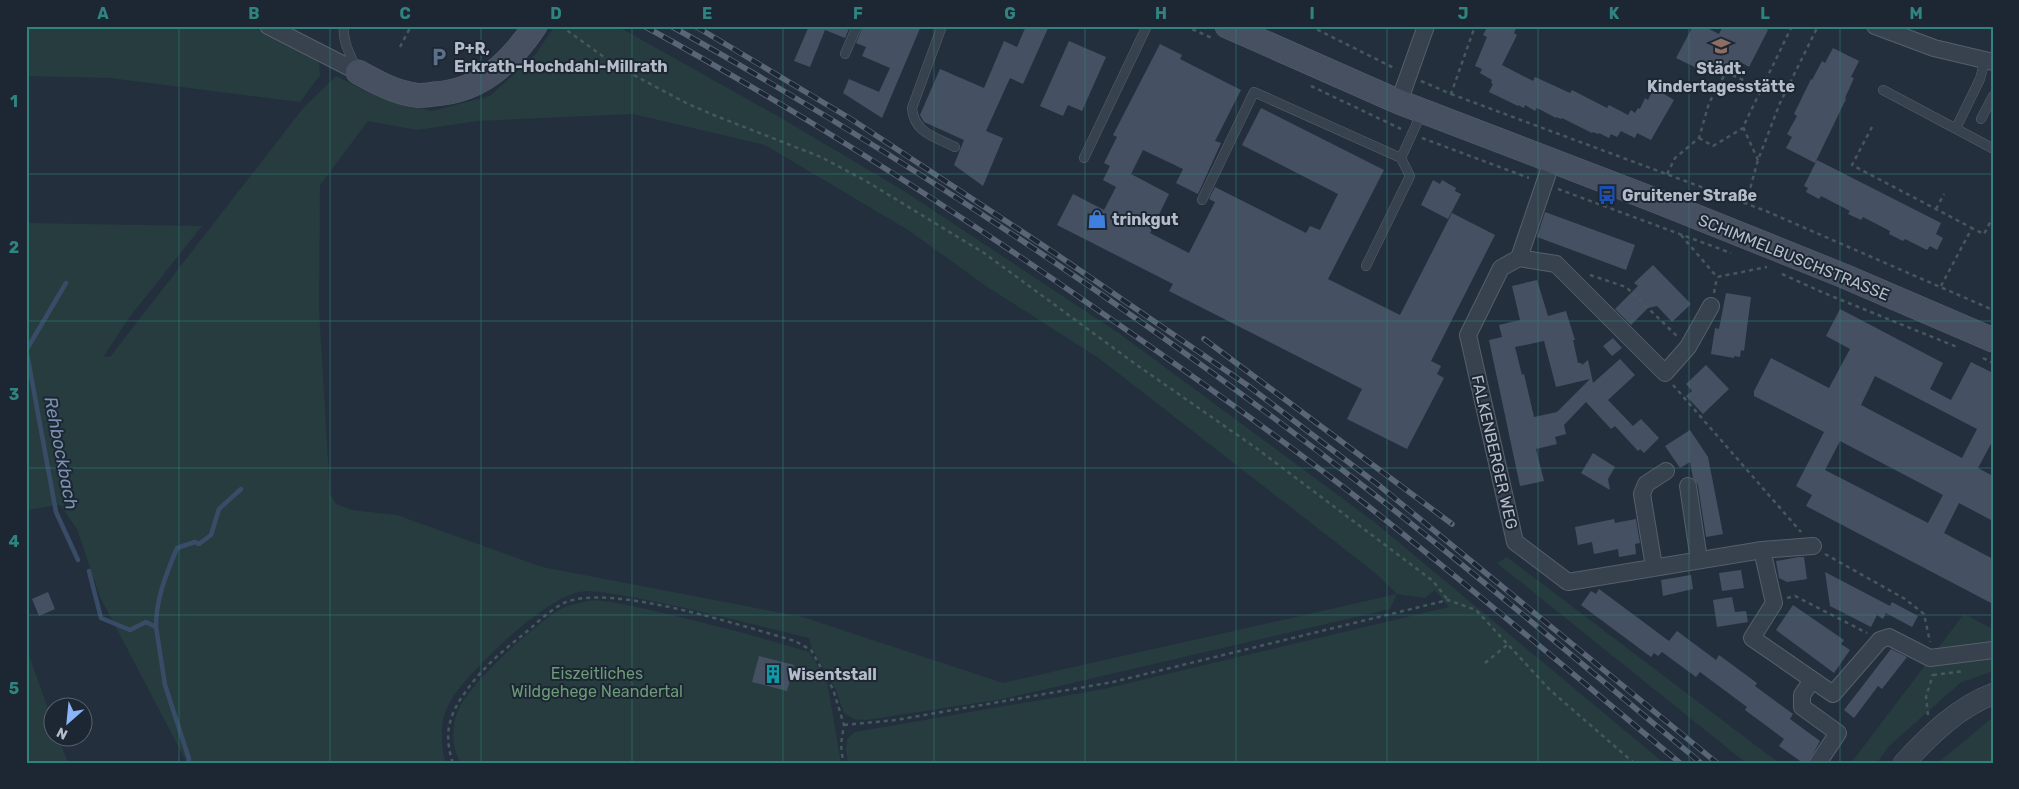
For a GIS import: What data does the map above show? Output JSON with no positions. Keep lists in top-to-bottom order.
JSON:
{
  "streets": {
    "main road": ["SCHIMMELBUSCHSTRASSE"],
    "street": ["FALKENBERGER WEG"]
  },
  "water": ["Rehbockbach"],
  "parks": ["Eiszeitliches Wildgehege Neandertal"],
  "places": {
    "school or university": ["Städt. Kindertagesstätte"],
    "parking": ["P+R, Erkrath-Hochdahl-Millrath"],
    "bus stop": ["Gruitener Straße"],
    "shop": ["trinkgut"],
    "building": ["Wisentstall"]
  },
  "north": "bottom left",
  "grid": {
    "columns": [
      "A",
      "B",
      "C",
      "D",
      "E",
      "F",
      "G",
      "H",
      "I",
      "J",
      "K",
      "L",
      "M"
    ],
    "rows": [
      "1",
      "2",
      "3",
      "4",
      "5"
    ]
  }
}
